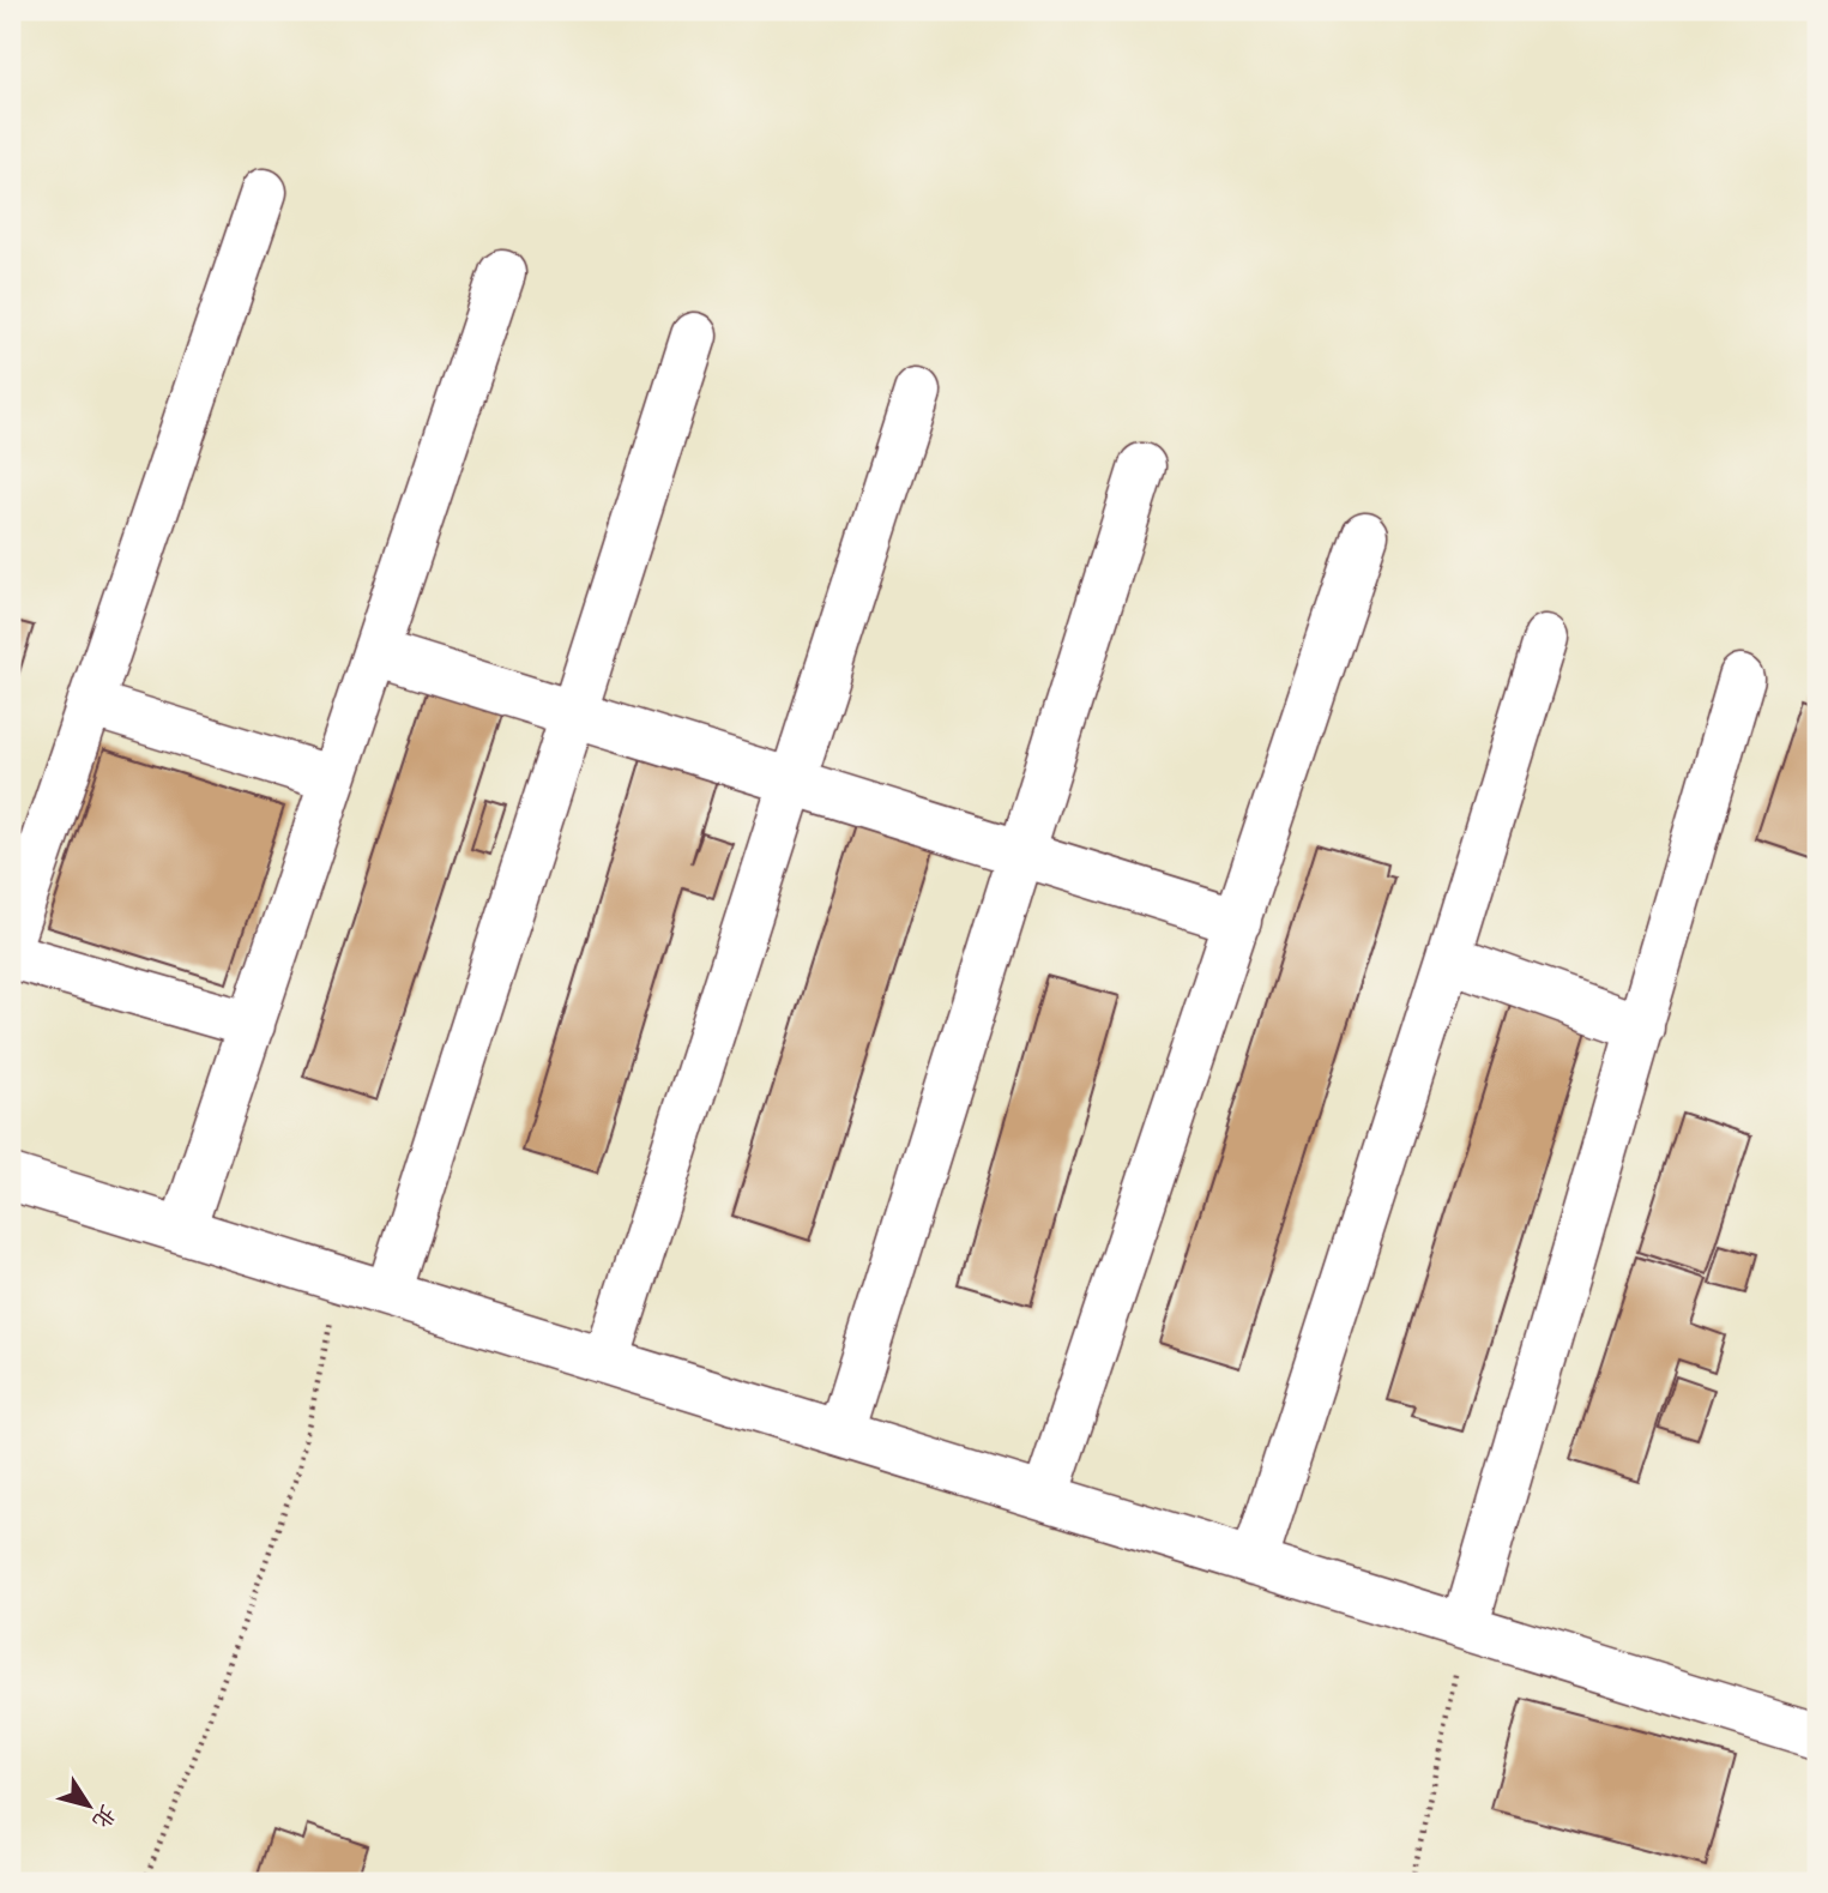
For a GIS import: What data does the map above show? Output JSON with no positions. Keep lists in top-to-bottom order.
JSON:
{
  "north": "bottom right"
}
